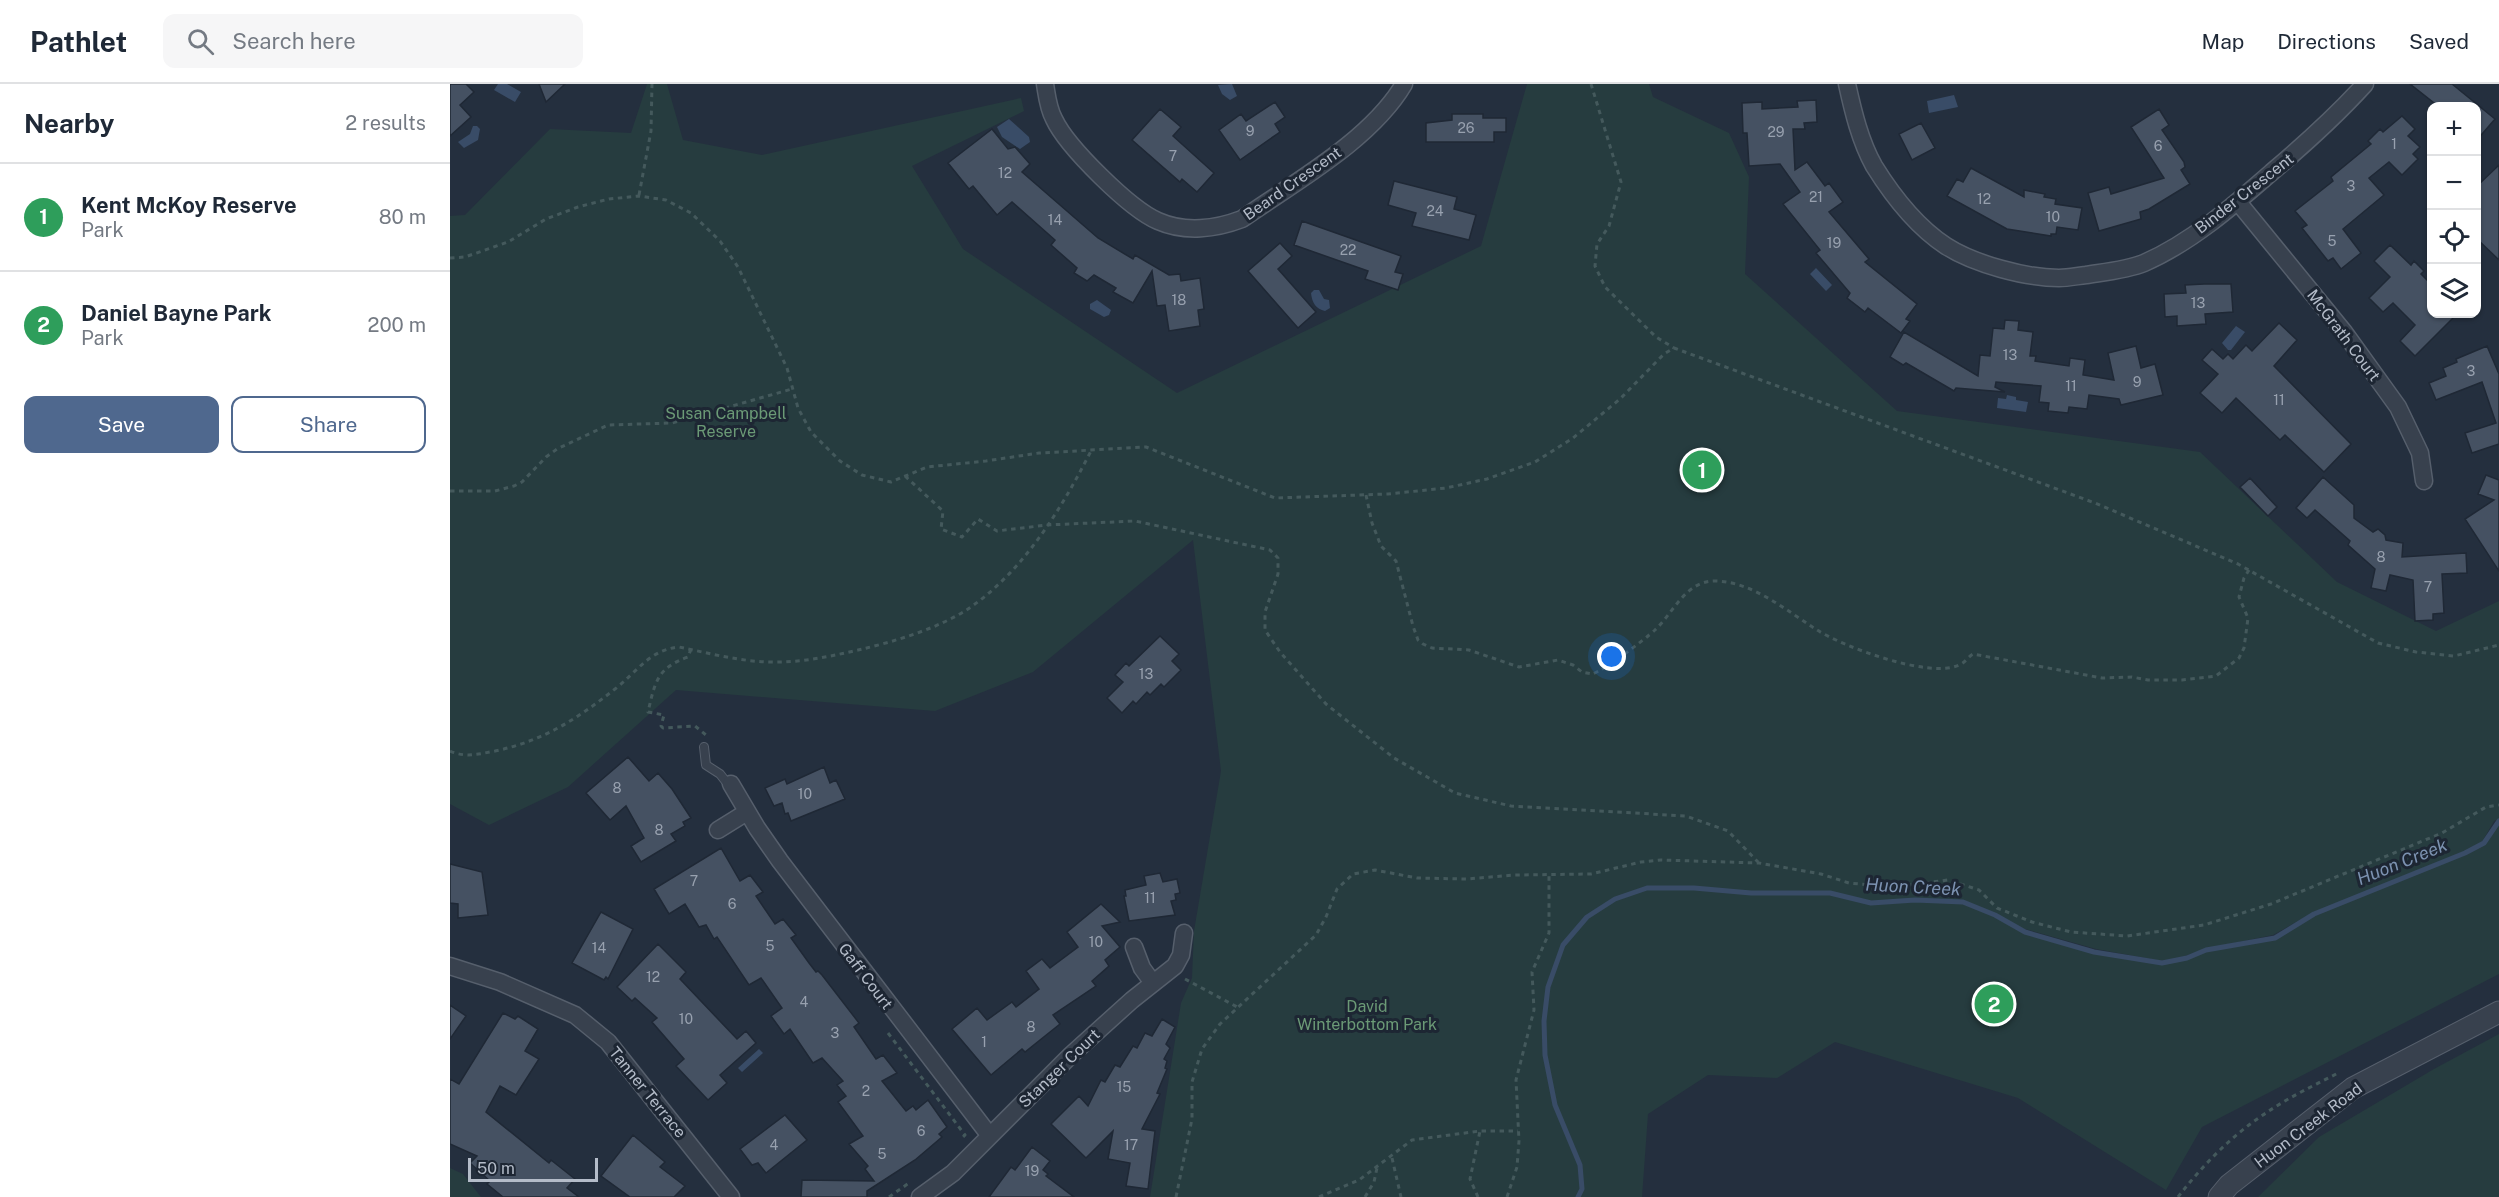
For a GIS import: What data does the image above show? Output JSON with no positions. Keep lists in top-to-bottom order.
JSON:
{
  "streets": {
    "street": [
      "Beard Crescent",
      "Binder Crescent",
      "McGrath Court",
      "Gaff Court",
      "Stanger Court",
      "Tanner Terrace",
      "Huon Creek Road"
    ]
  },
  "crossings": [
    ["Binder Crescent", "McGrath Court"],
    ["Gaff Court", "Stanger Court"]
  ],
  "water": ["Huon Creek"],
  "parks": ["Susan Campbell Reserve", "David Winterbottom Park"],
  "house_numbers": [
    "26",
    "9",
    "29",
    "1",
    "6",
    "7",
    "12",
    "3",
    "21",
    "12",
    "24",
    "10",
    "14",
    "5",
    "19",
    "22",
    "18",
    "13",
    "13",
    "3",
    "9",
    "11",
    "11",
    "8",
    "7",
    "13",
    "8",
    "10",
    "8",
    "7",
    "11",
    "6",
    "10",
    "5",
    "14",
    "12",
    "4",
    "10",
    "8",
    "3",
    "1",
    "15",
    "2",
    "6",
    "4",
    "17",
    "5",
    "19"
  ],
  "scale_bar": "50 m",
  "page": {
    "header": "Pathlet",
    "search": "Search here",
    "nav": ["Map", "Directions", "Saved"],
    "heading": ["Nearby", "2 results"],
    "map_buttons": ["+", "−"],
    "list": [
      {
        "mark": "1",
        "name": "Kent McKoy Reserve",
        "note": "Park",
        "value": "80 m"
      },
      {
        "mark": "2",
        "name": "Daniel Bayne Park",
        "note": "Park",
        "value": "200 m"
      }
    ],
    "buttons": ["Save", "Share"],
    "pins": ["1", "2"],
    "scale": "50 m"
  }
}
